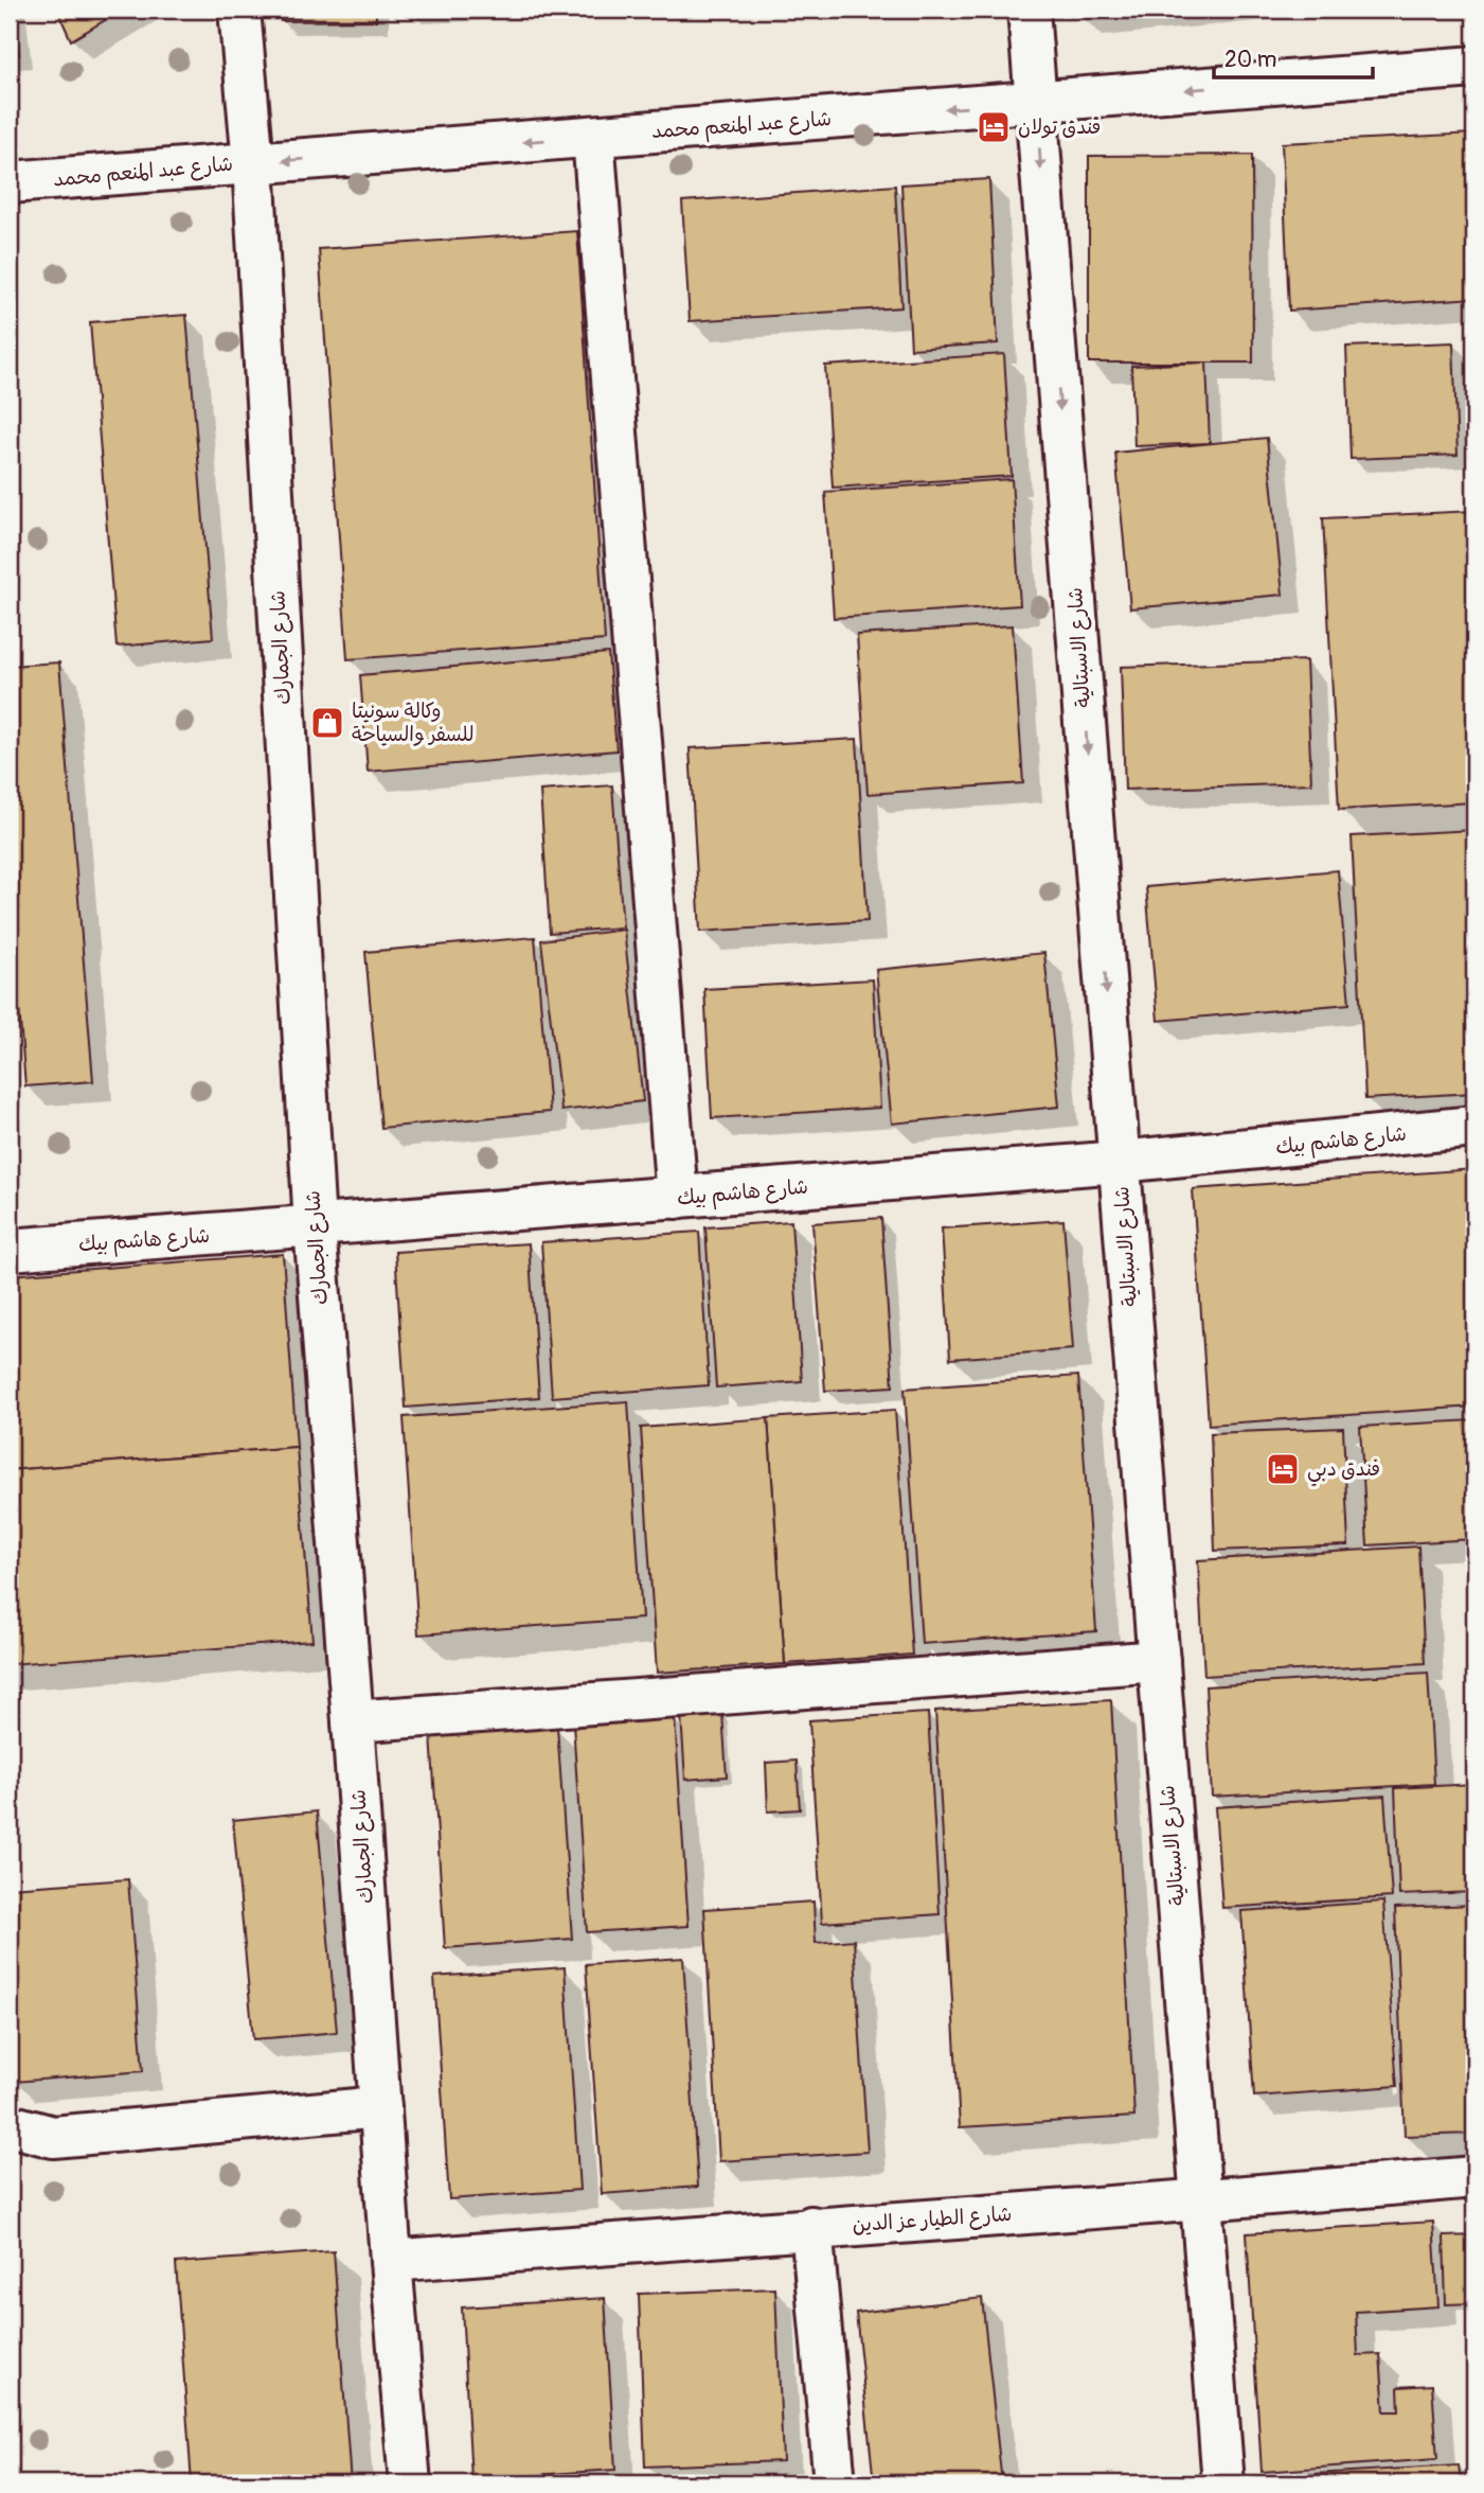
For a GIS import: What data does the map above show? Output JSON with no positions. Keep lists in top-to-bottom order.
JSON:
{
  "streets": {
    "street": [
      "شارع عبد المنعم محمد",
      "شارع الجمارك",
      "شارع الاسبتالية",
      "شارع هاشم بيك",
      "شارع الطيار عز الدين"
    ]
  },
  "crossings": [
    ["شارع عبد المنعم محمد", "شارع الجمارك"],
    ["شارع عبد المنعم محمد", "شارع الاسبتالية"],
    ["شارع الجمارك", "شارع هاشم بيك"],
    ["شارع الجمارك", "شارع الطيار عز الدين"],
    ["شارع الاسبتالية", "شارع هاشم بيك"],
    ["شارع الاسبتالية", "شارع الطيار عز الدين"]
  ],
  "one_way": ["شارع عبد المنعم محمد", "شارع الاسبتالية"],
  "places": {
    "hotel": ["فندق تولان", "فندق دبي"],
    "shop": ["وكالة سونيتا للسفر والسياحة"]
  },
  "scale_bar": "20 m"
}
